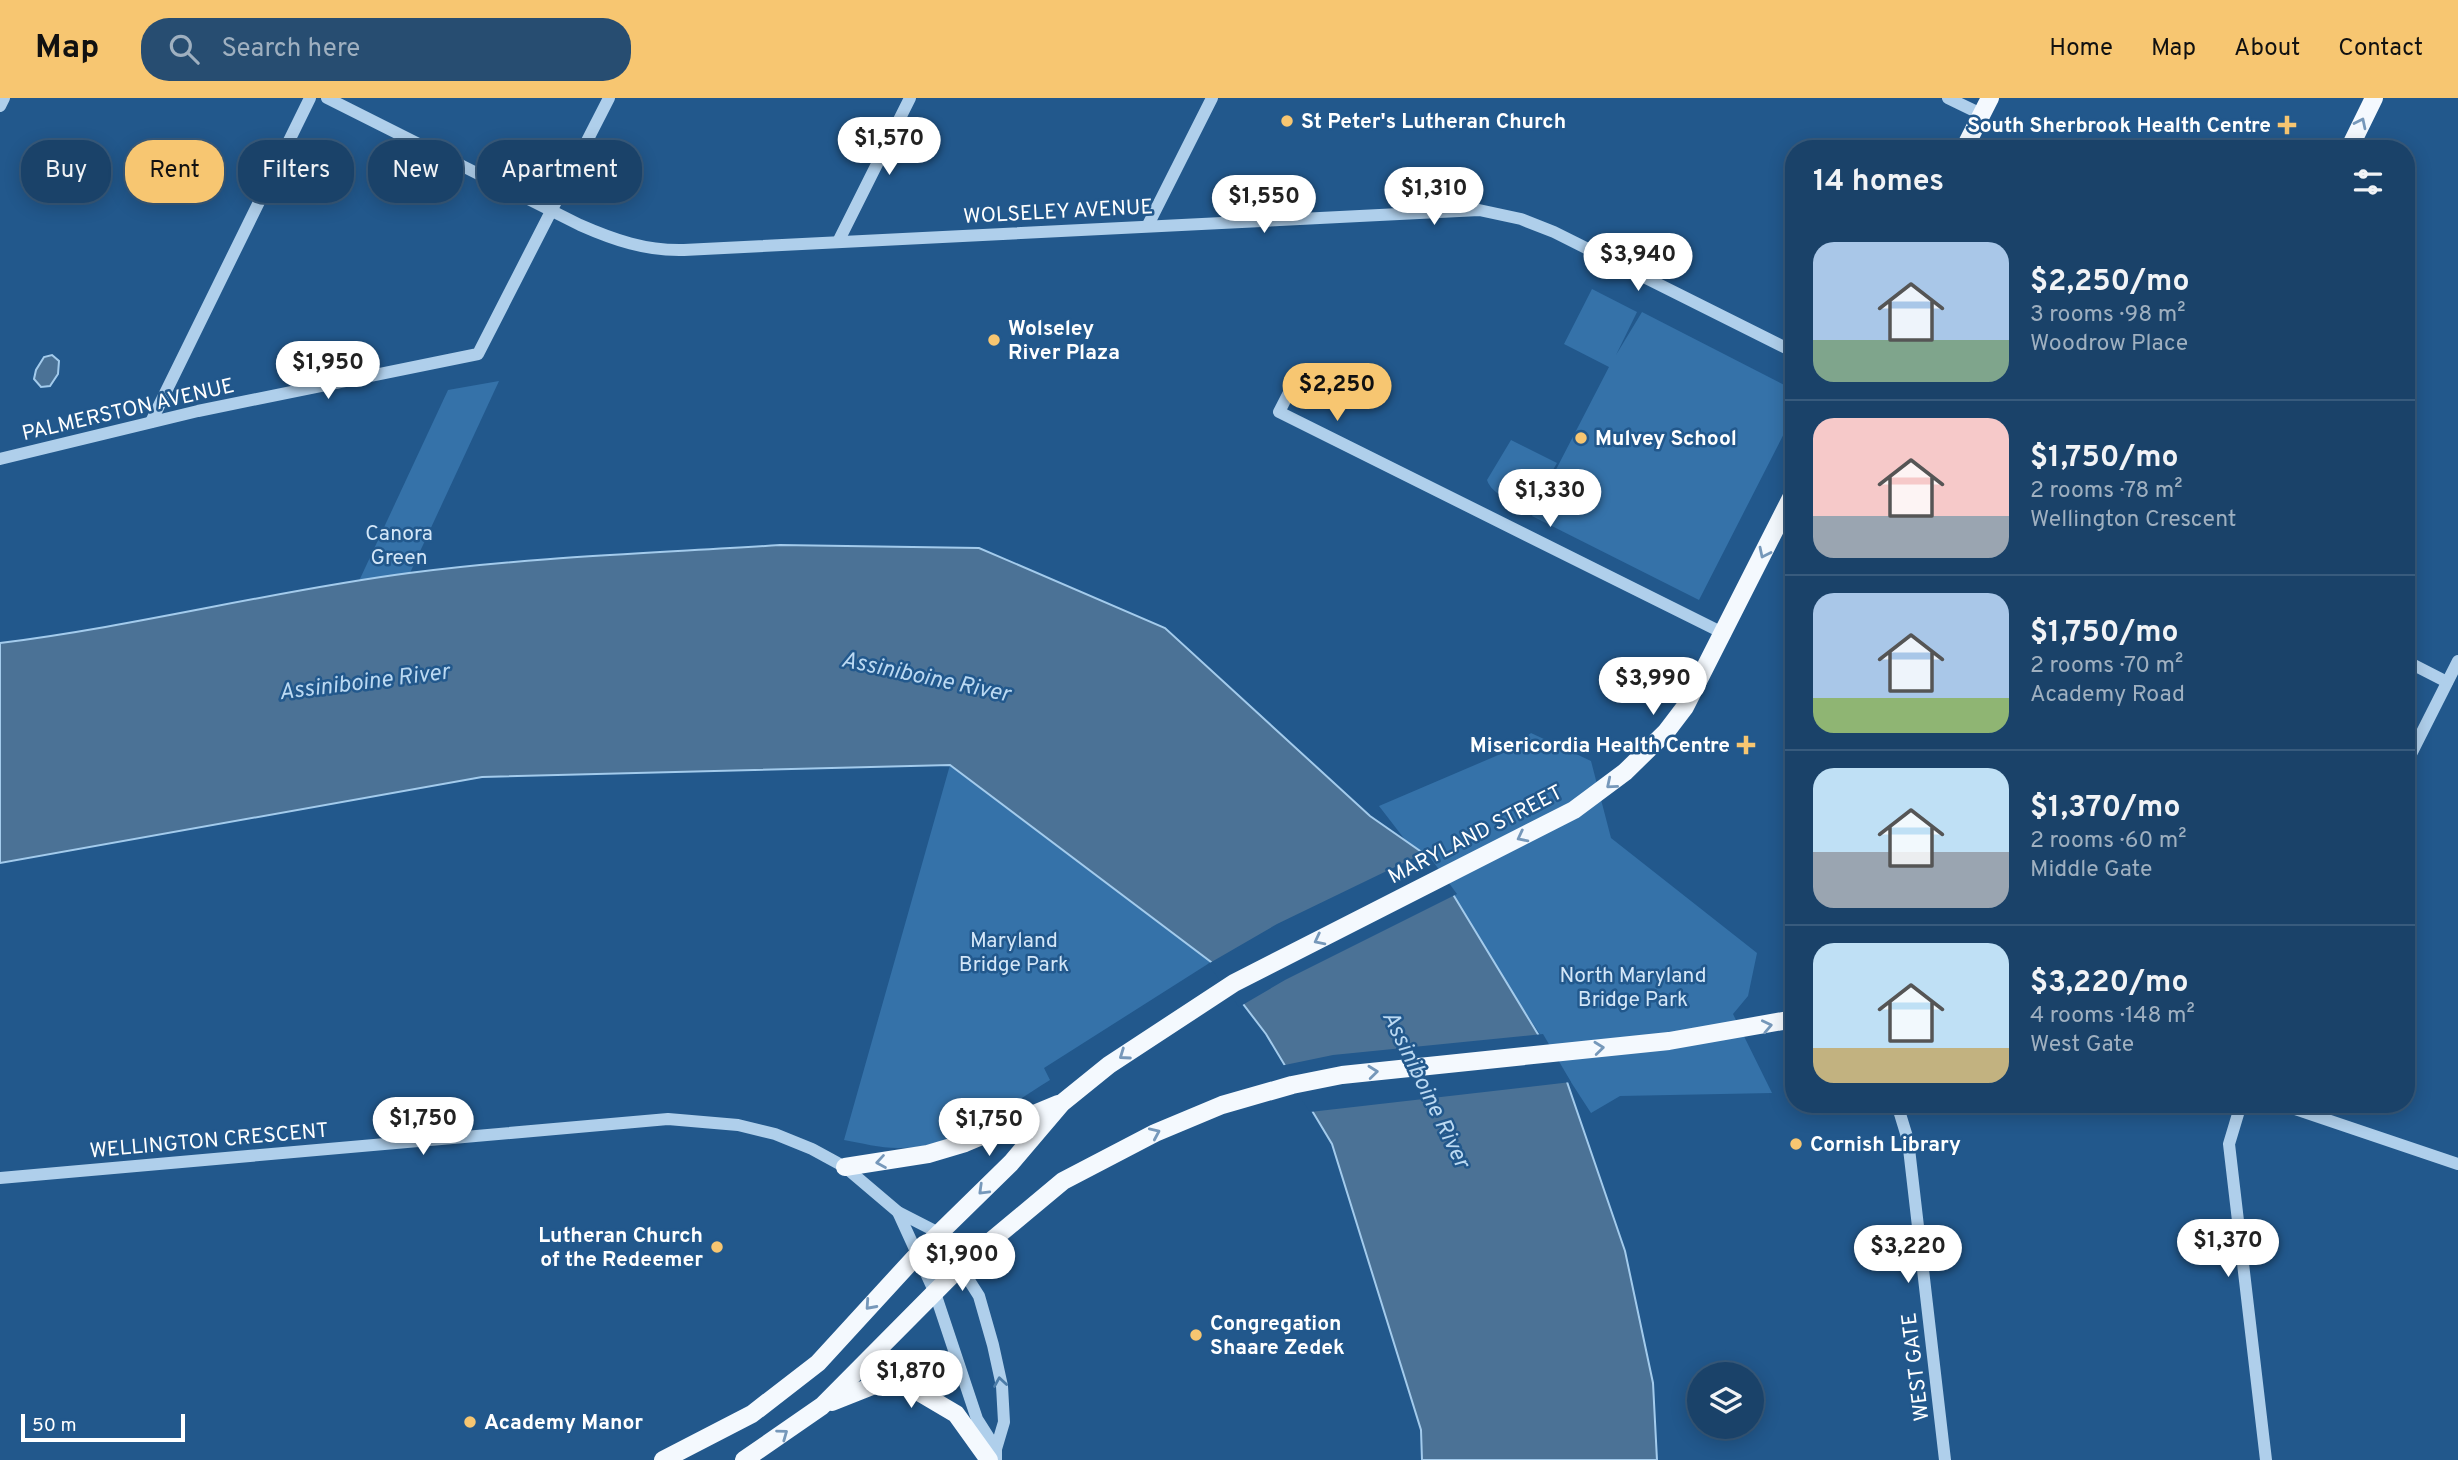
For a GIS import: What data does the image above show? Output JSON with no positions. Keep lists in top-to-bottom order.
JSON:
{
  "streets": {
    "main road": ["MARYLAND STREET"],
    "street": [
      "WOLSELEY AVENUE",
      "PALMERSTON AVENUE",
      "WELLINGTON CRESCENT",
      "WEST GATE"
    ]
  },
  "crossings": [
    ["WOLSELEY AVENUE", "PALMERSTON AVENUE"]
  ],
  "water": ["Assiniboine River"],
  "parks": ["Canora Green", "Maryland Bridge Park", "North Maryland Bridge Park"],
  "places": {
    "other": [
      "St Peter's Lutheran Church",
      "Wolseley River Plaza",
      "Mulvey School",
      "Cornish Library",
      "Lutheran Church of the Redeemer",
      "Congregation Shaare Zedek",
      "Academy Manor"
    ],
    "health": ["South Sherbrook Health Centre", "Misericordia Health Centre"]
  },
  "scale_bar": "50 m",
  "page": {
    "header": "Map",
    "search": "Search here",
    "nav": [
      "Home",
      "Map",
      "About",
      "Contact"
    ],
    "price": [
      "$1,570",
      "$1,310",
      "$1,550",
      "$3,940",
      "$1,950",
      "$2,250",
      "$1,330",
      "$3,990",
      "$1,750",
      "$1,750",
      "$1,370",
      "$3,220",
      "$1,900",
      "$1,870"
    ],
    "chip": [
      "Buy",
      "Rent",
      "Filters",
      "New",
      "Apartment"
    ],
    "heading": "14 homes",
    "list": [
      {
        "name": "$2,250/mo",
        "note": "3 rooms · 98 m² · Woodrow Place"
      },
      {
        "name": "$1,750/mo",
        "note": "2 rooms · 78 m² · Wellington Crescent"
      },
      {
        "name": "$1,750/mo",
        "note": "2 rooms · 70 m² · Academy Road"
      },
      {
        "name": "$1,370/mo",
        "note": "2 rooms · 60 m² · Middle Gate"
      },
      {
        "name": "$3,220/mo",
        "note": "4 rooms · 148 m² · West Gate"
      }
    ],
    "scale": "50 m"
  }
}
